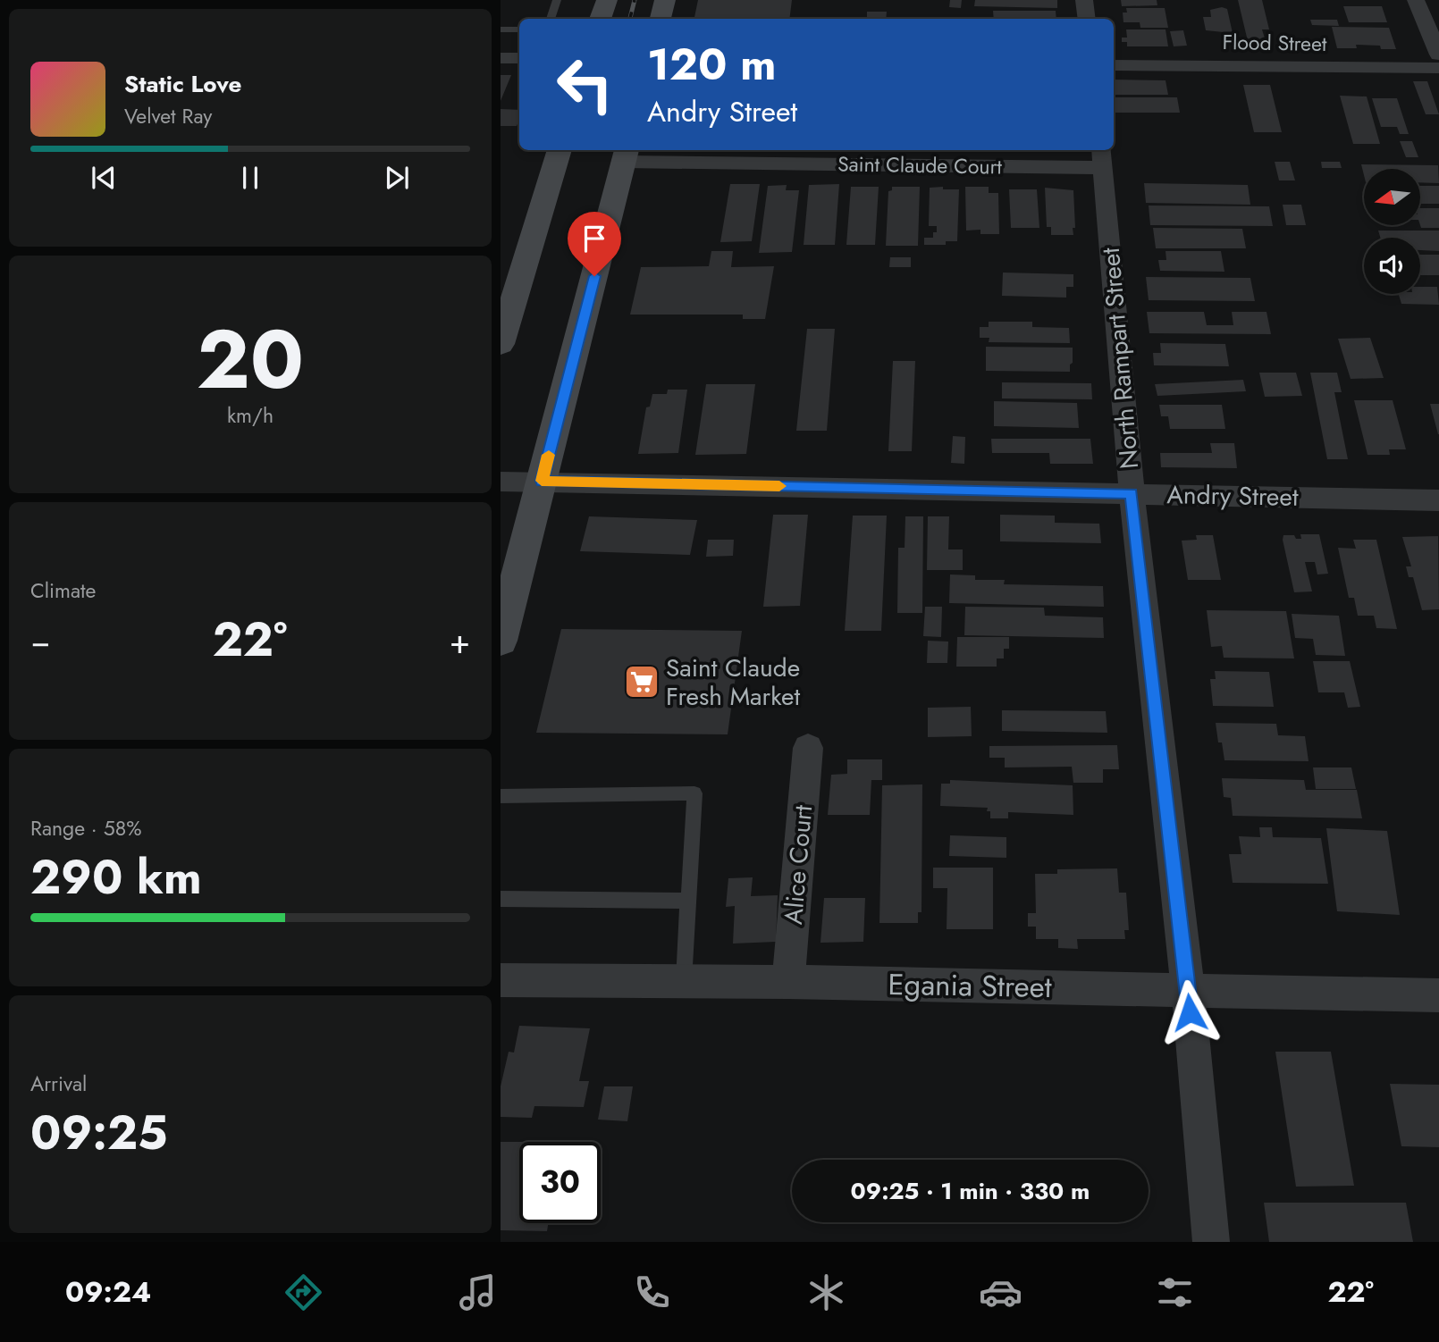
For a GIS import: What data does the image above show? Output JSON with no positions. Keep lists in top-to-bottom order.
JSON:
{
  "streets": {
    "street": [
      "Flood Street",
      "Saint Claude Court",
      "North Rampart Street",
      "Andry Street",
      "Alice Court",
      "Egania Street"
    ]
  },
  "crossings": [
    ["Saint Claude Court", "North Rampart Street"],
    ["North Rampart Street", "Andry Street"],
    ["North Rampart Street", "Egania Street"],
    ["Alice Court", "Egania Street"]
  ],
  "places": {
    "supermarket": ["Saint Claude Fresh Market"]
  },
  "north": "left",
  "page": {
    "turn": ["120 m", "Andry Street"],
    "song": ["Static Love", "Velvet Ray"],
    "tile": [
      ["20", "km/h"],
      "Climate",
      ["Range · 58%", "290 km"],
      ["Arrival", "09:25"]
    ],
    "heat": ["−", "22°", "+"],
    "limit": "30",
    "trip": "09:25 · 1 min · 330 m",
    "tabs": ["09:24", "22°"]
  }
}
